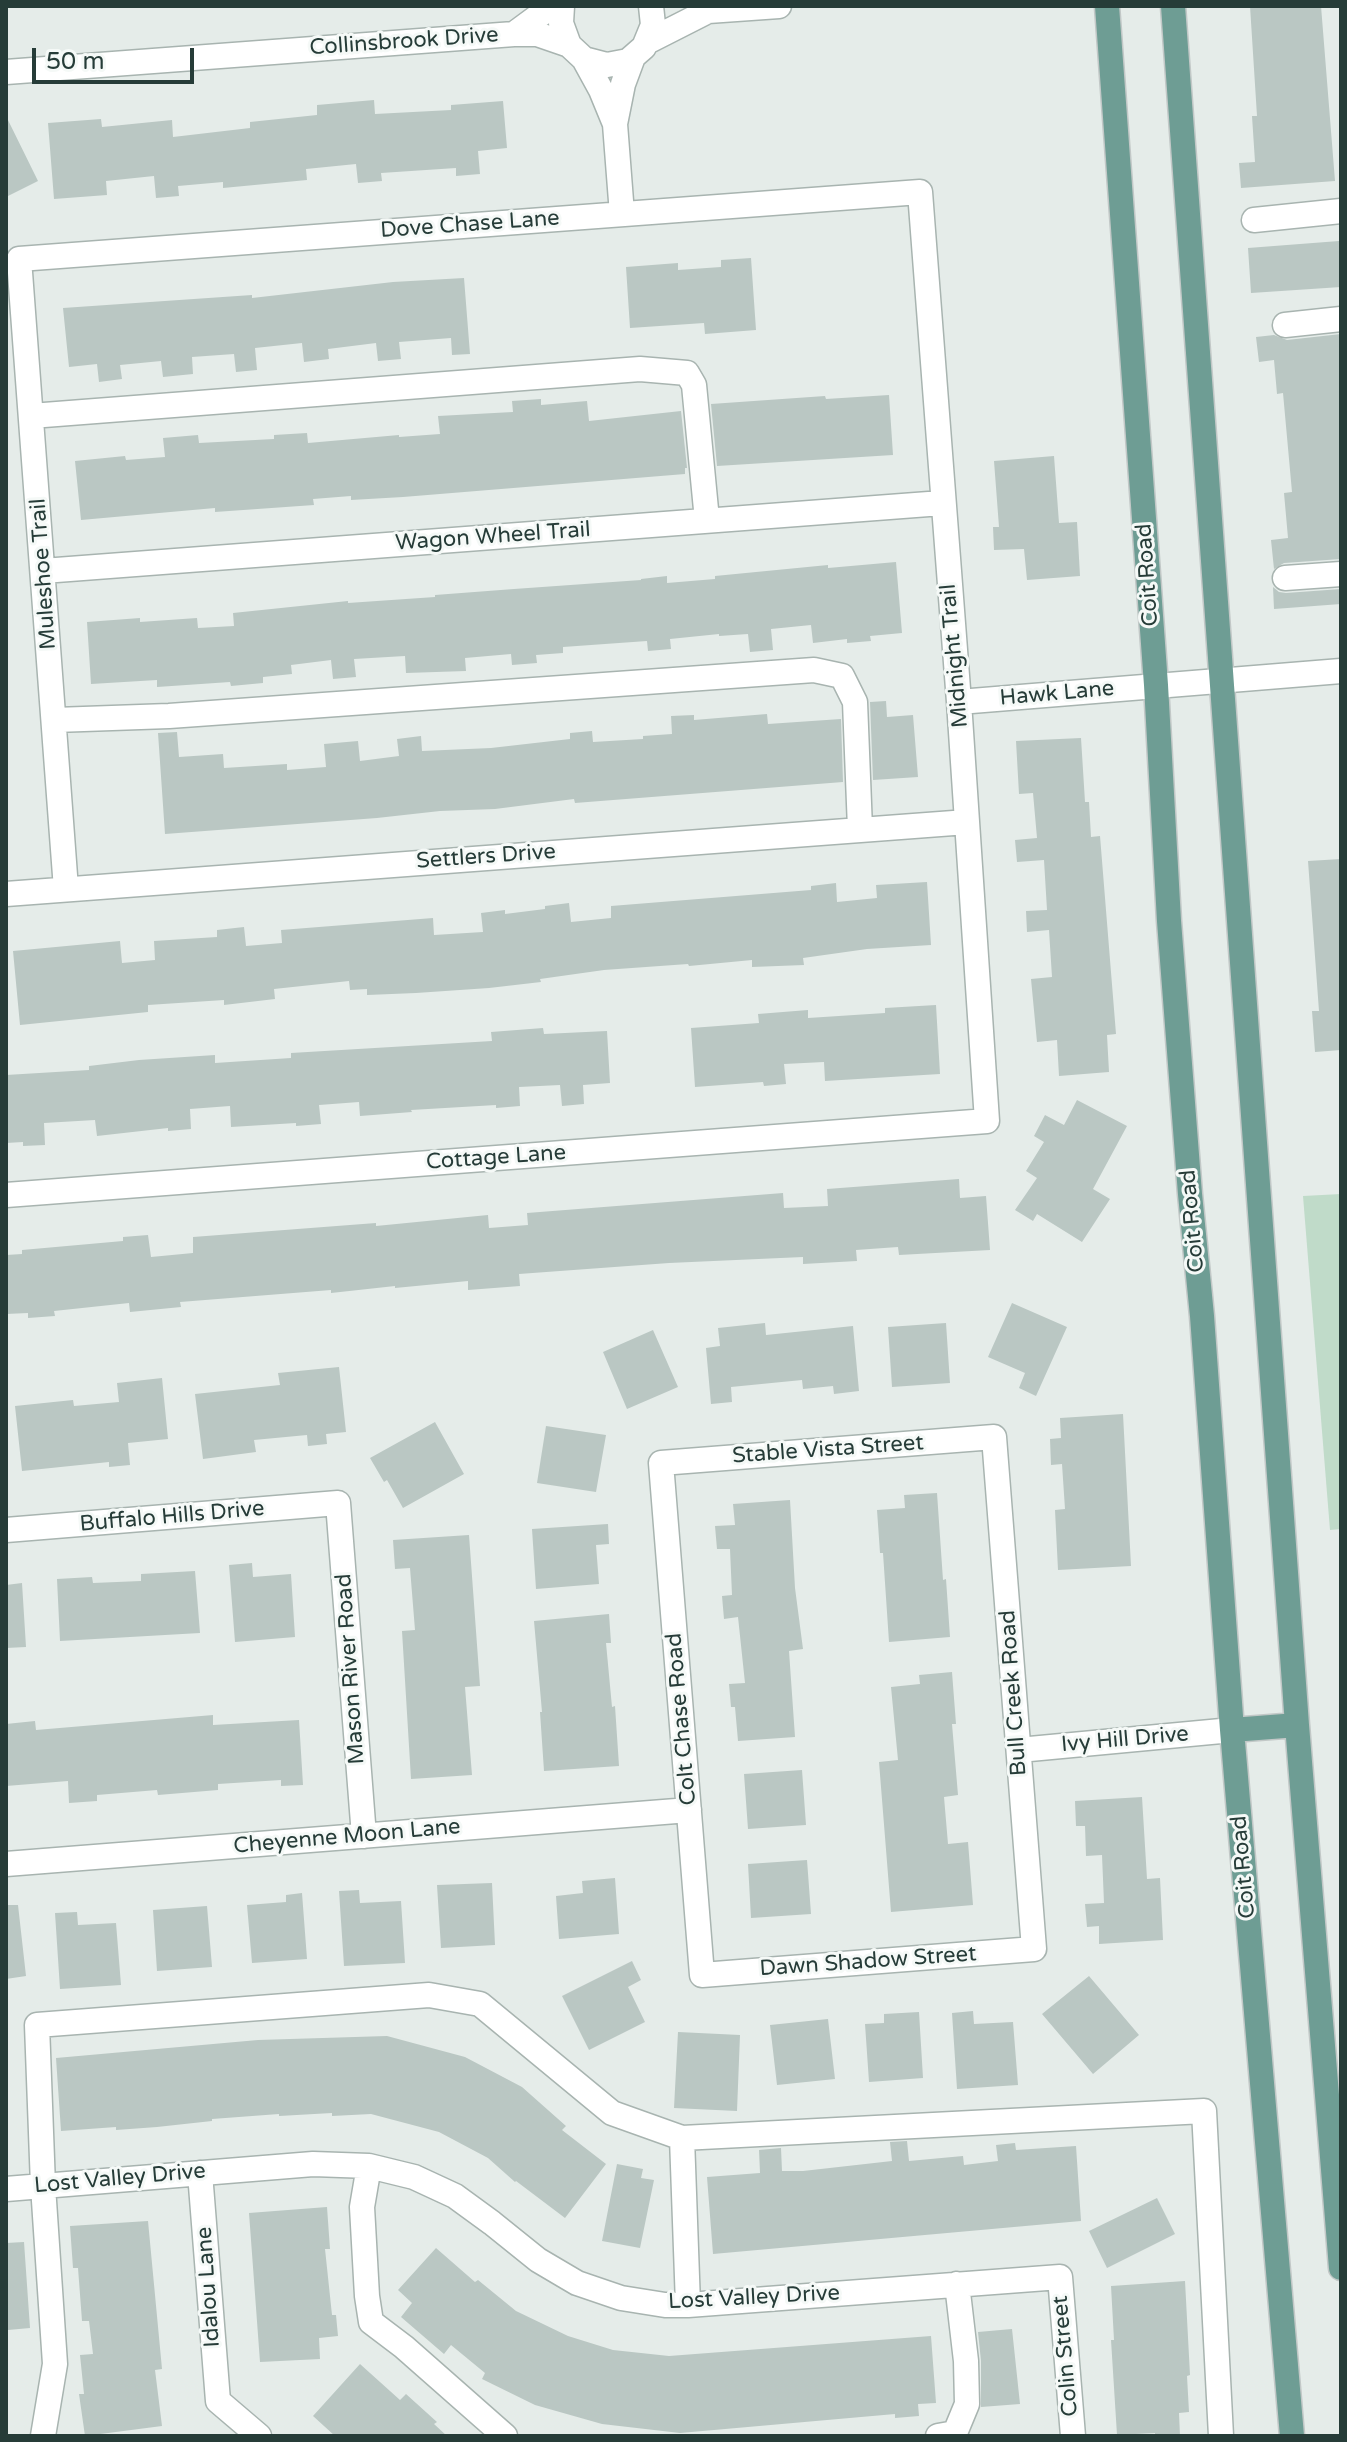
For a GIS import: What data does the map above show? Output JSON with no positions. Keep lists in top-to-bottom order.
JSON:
{
  "streets": {
    "main road": ["Coit Road"],
    "street": [
      "Collinsbrook Drive",
      "Dove Chase Lane",
      "Wagon Wheel Trail",
      "Muleshoe Trail",
      "Midnight Trail",
      "Hawk Lane",
      "Settlers Drive",
      "Cottage Lane",
      "Stable Vista Street",
      "Buffalo Hills Drive",
      "Mason River Road",
      "Bull Creek Road",
      "Colt Chase Road",
      "Ivy Hill Drive",
      "Cheyenne Moon Lane",
      "Dawn Shadow Street",
      "Lost Valley Drive",
      "Idalou Lane",
      "Colin Street"
    ]
  },
  "crossings": [
    ["Dove Chase Lane", "Muleshoe Trail"],
    ["Dove Chase Lane", "Midnight Trail"],
    ["Wagon Wheel Trail", "Muleshoe Trail"],
    ["Wagon Wheel Trail", "Midnight Trail"],
    ["Muleshoe Trail", "Settlers Drive"],
    ["Coit Road", "Hawk Lane"],
    ["Coit Road", "Ivy Hill Drive"],
    ["Midnight Trail", "Hawk Lane"],
    ["Midnight Trail", "Settlers Drive"],
    ["Midnight Trail", "Cottage Lane"],
    ["Stable Vista Street", "Bull Creek Road"],
    ["Stable Vista Street", "Colt Chase Road"],
    ["Buffalo Hills Drive", "Mason River Road"],
    ["Mason River Road", "Cheyenne Moon Lane"],
    ["Bull Creek Road", "Ivy Hill Drive"],
    ["Bull Creek Road", "Dawn Shadow Street"],
    ["Colt Chase Road", "Cheyenne Moon Lane"],
    ["Colt Chase Road", "Dawn Shadow Street"],
    ["Lost Valley Drive", "Idalou Lane"],
    ["Lost Valley Drive", "Colin Street"]
  ],
  "scale_bar": "50 m"
}
